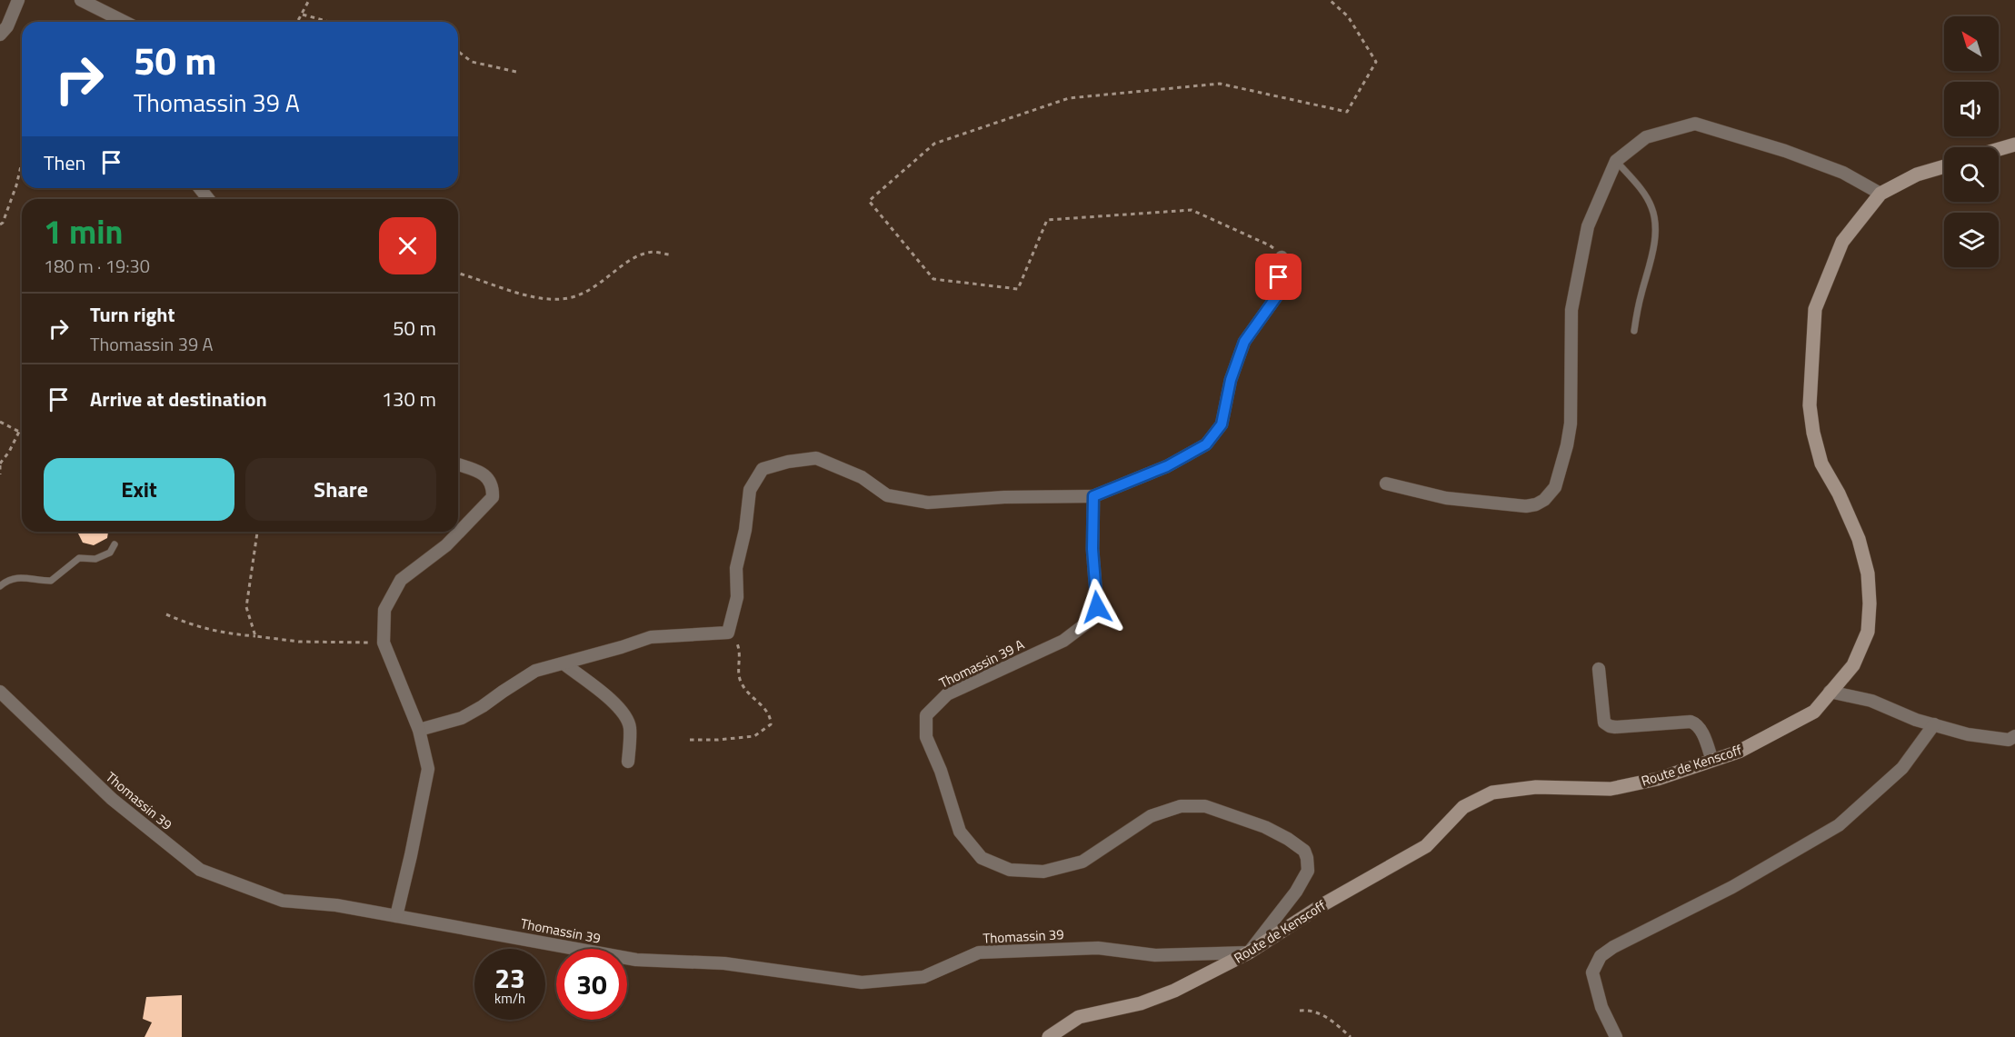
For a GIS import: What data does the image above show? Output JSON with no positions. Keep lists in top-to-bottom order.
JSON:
{
  "streets": {
    "main road": ["Route de Kenscoff"],
    "street": ["Thomassin 39 A", "Thomassin 39"]
  },
  "crossings": [
    ["Thomassin 39 A", "Route de Kenscoff"],
    ["Thomassin 39 A", "Thomassin 39"],
    ["Route de Kenscoff", "Thomassin 39"]
  ],
  "north": "top left",
  "page": {
    "turn": ["50 m", "Thomassin 39 A"],
    "then": "Then",
    "heading": ["1 min", "180 m · 19:30"],
    "list": [
      {
        "name": "Turn right",
        "note": "Thomassin 39 A",
        "value": "50 m"
      },
      {
        "name": "Arrive at destination",
        "value": "130 m"
      }
    ],
    "buttons": ["Exit", "Share"],
    "speed": "23 km/h",
    "limit": "30"
  }
}
